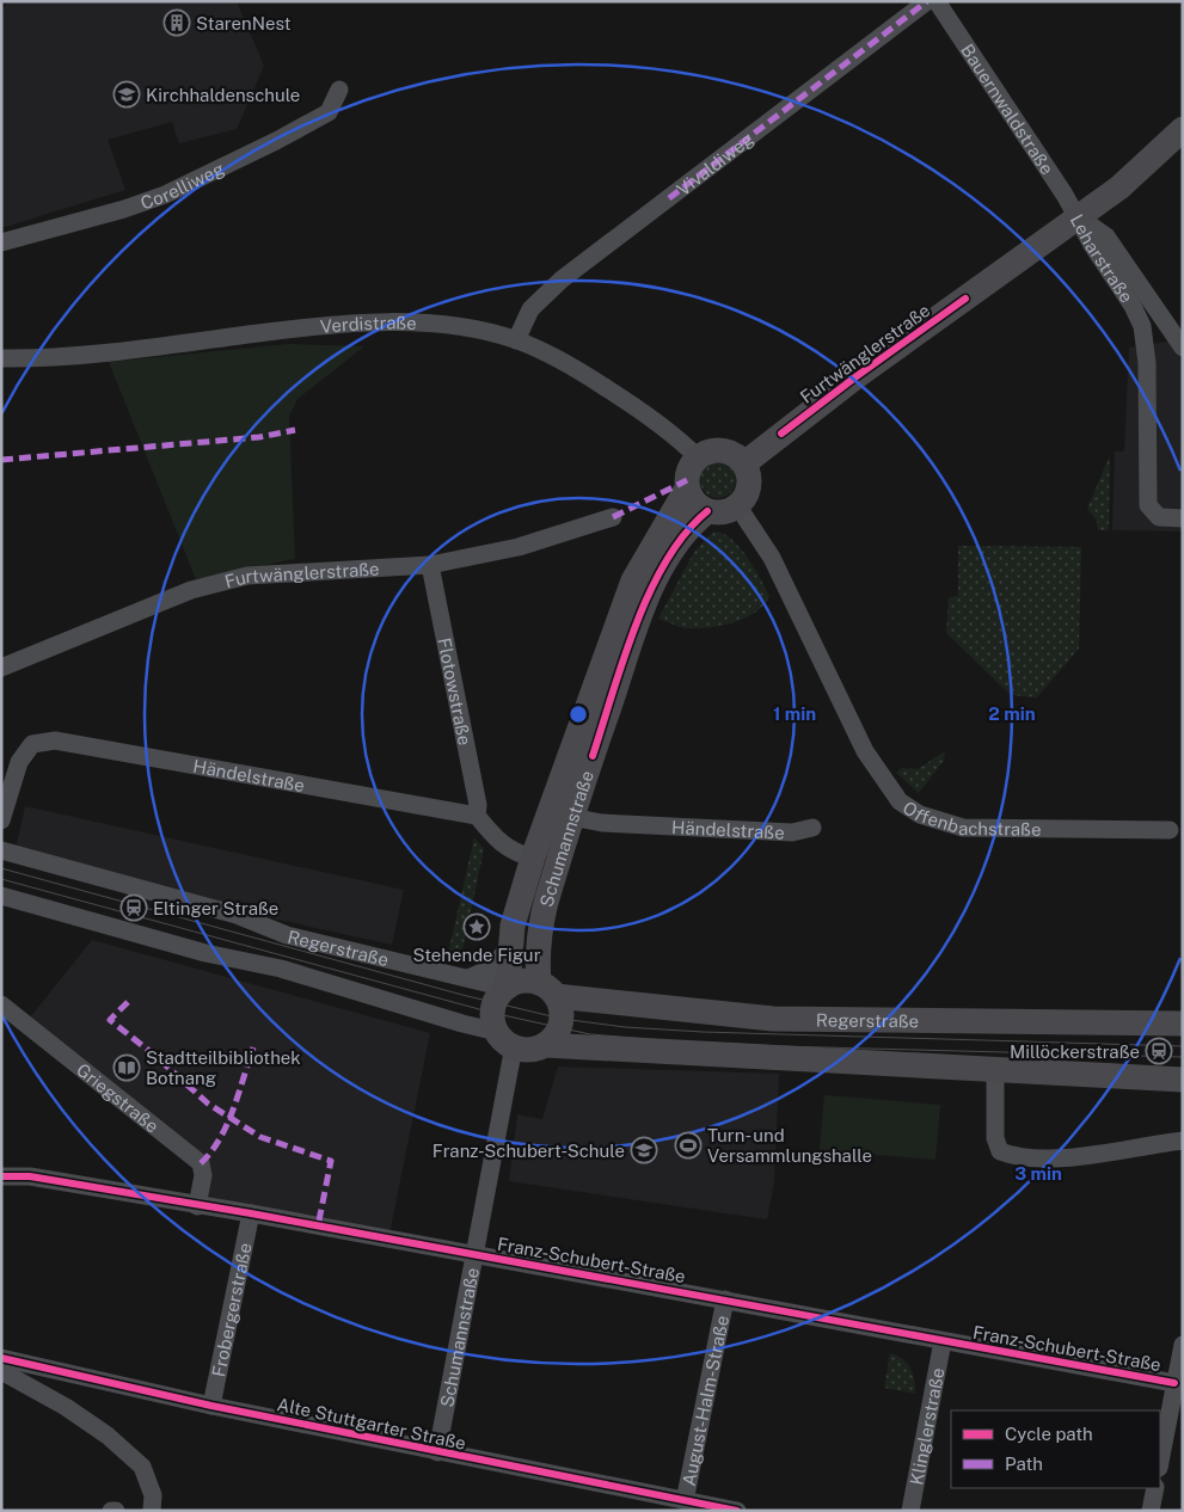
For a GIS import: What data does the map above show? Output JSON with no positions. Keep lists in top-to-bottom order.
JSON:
{
  "streets": {
    "main road": ["Furtwänglerstraße", "Schumannstraße", "Regerstraße"],
    "street": [
      "Bauernwaldstraße",
      "Vivaldiweg",
      "Corelliweg",
      "Leharstraße",
      "Verdistraße",
      "Flotowstraße",
      "Händelstraße",
      "Offenbachstraße",
      "Griegstraße",
      "Franz-Schubert-Straße",
      "Frobergerstraße",
      "August-Halm-Straße",
      "Alte Stuttgarter Straße",
      "Klinglerstraße"
    ]
  },
  "crossings": [
    ["Bauernwaldstraße", "Leharstraße"],
    ["Bauernwaldstraße", "Furtwänglerstraße"],
    ["Vivaldiweg", "Verdistraße"],
    ["Leharstraße", "Furtwänglerstraße"],
    ["Verdistraße", "Furtwänglerstraße"],
    ["Verdistraße", "Offenbachstraße"],
    ["Verdistraße", "Schumannstraße"],
    ["Furtwänglerstraße", "Flotowstraße"],
    ["Furtwänglerstraße", "Offenbachstraße"],
    ["Furtwänglerstraße", "Schumannstraße"],
    ["Flotowstraße", "Händelstraße"],
    ["Händelstraße", "Schumannstraße"],
    ["Offenbachstraße", "Schumannstraße"],
    ["Schumannstraße", "Regerstraße"],
    ["Schumannstraße", "Franz-Schubert-Straße"],
    ["Schumannstraße", "Alte Stuttgarter Straße"],
    ["Griegstraße", "Franz-Schubert-Straße"],
    ["Franz-Schubert-Straße", "Frobergerstraße"],
    ["Franz-Schubert-Straße", "August-Halm-Straße"],
    ["Franz-Schubert-Straße", "Klinglerstraße"],
    ["Frobergerstraße", "Alte Stuttgarter Straße"],
    ["August-Halm-Straße", "Alte Stuttgarter Straße"]
  ],
  "places": {
    "building": ["StarenNest"],
    "school or university": ["Kirchhaldenschule", "Franz-Schubert-Schule"],
    "station": ["Eltinger Straße", "Millöckerstraße"],
    "place": ["Stehende Figur"],
    "library": ["Stadtteilbibliothek Botnang"],
    "sports": ["Turn- und Versammlungshalle"]
  },
  "legend": ["Cycle path", "Path"],
  "rings": ["1 min", "2 min", "3 min"]
}
